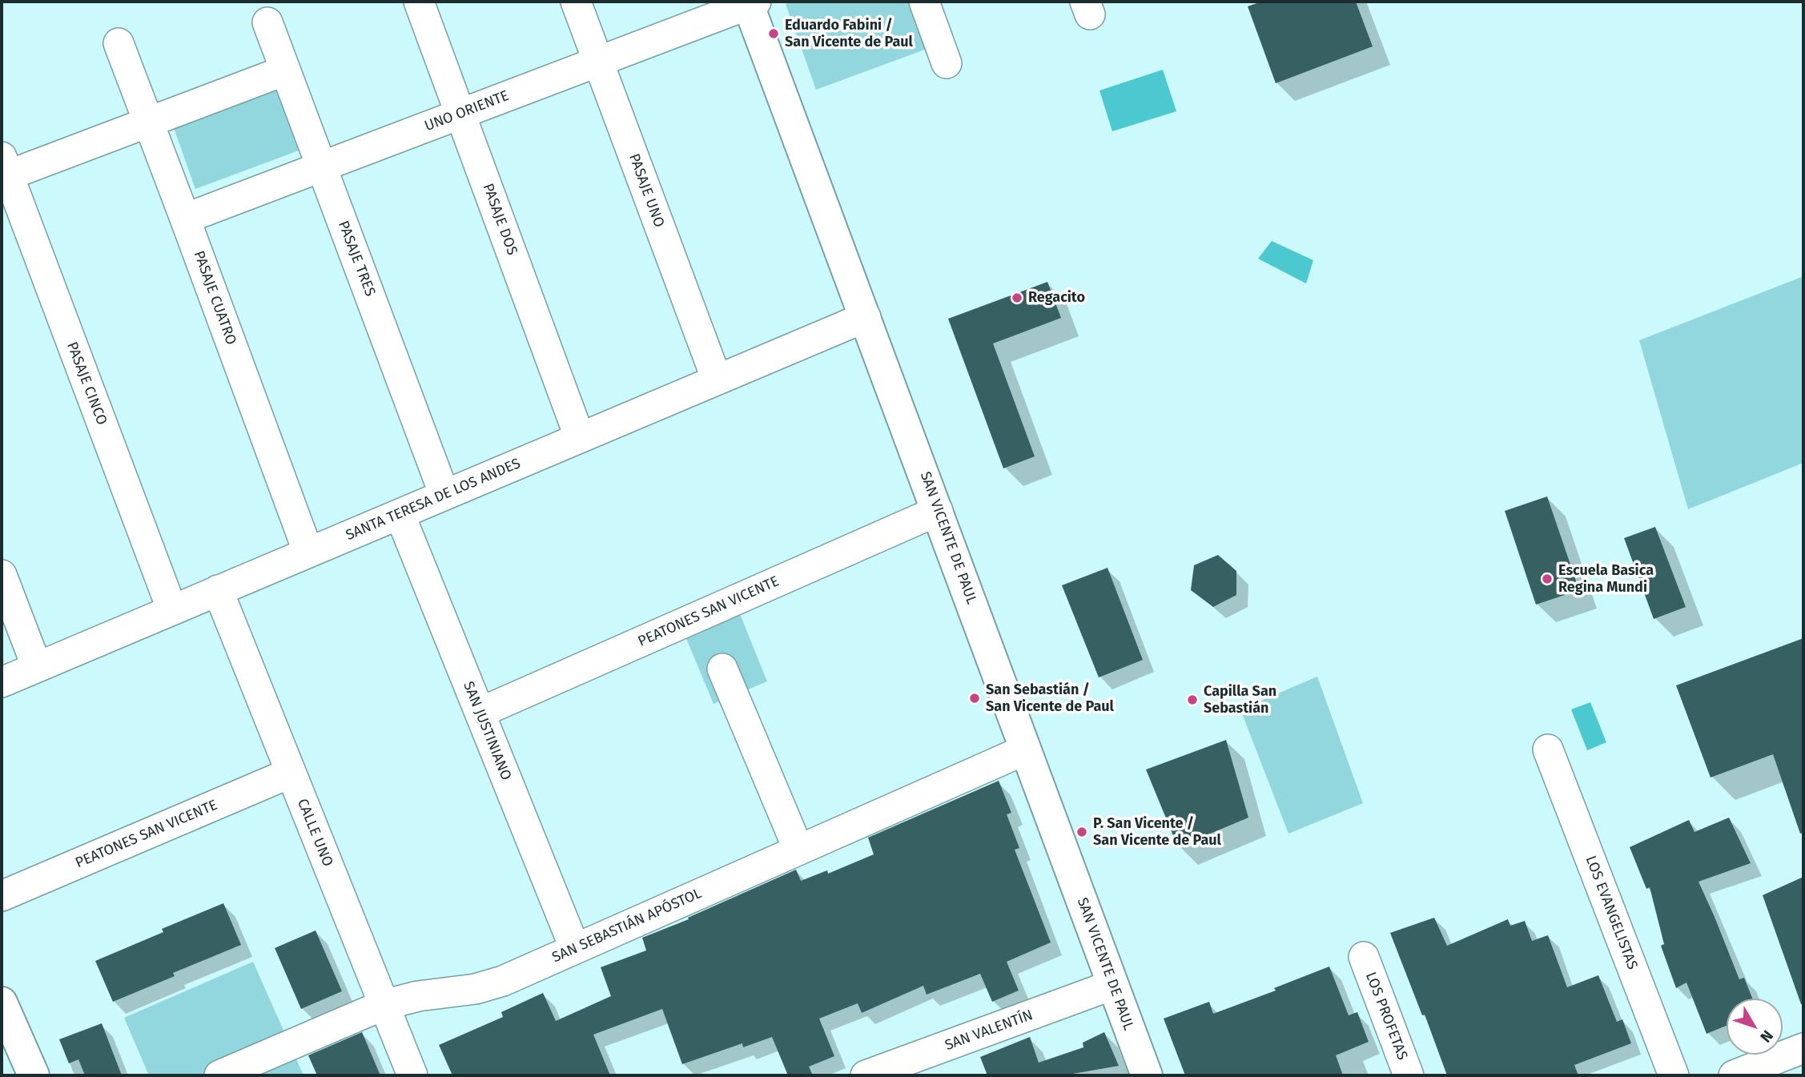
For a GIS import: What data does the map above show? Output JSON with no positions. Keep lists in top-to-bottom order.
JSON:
{
  "streets": {
    "street": [
      "UNO ORIENTE",
      "PASAJE UNO",
      "PASAJE DOS",
      "PASAJE TRES",
      "PASAJE CUATRO",
      "PASAJE CINCO",
      "SANTA TERESA DE LOS ANDES",
      "SAN VICENTE DE PAUL",
      "PEATONES SAN VICENTE",
      "SAN JUSTINIANO",
      "CALLE UNO",
      "LOS EVANGELISTAS",
      "SAN SEBASTIÁN APÓSTOL",
      "LOS PROFETAS",
      "SAN VALENTÍN"
    ]
  },
  "crossings": [
    ["UNO ORIENTE", "PASAJE UNO"],
    ["UNO ORIENTE", "PASAJE DOS"],
    ["UNO ORIENTE", "PASAJE TRES"],
    ["UNO ORIENTE", "PASAJE CUATRO"],
    ["UNO ORIENTE", "SAN VICENTE DE PAUL"],
    ["PASAJE UNO", "SANTA TERESA DE LOS ANDES"],
    ["PASAJE DOS", "SANTA TERESA DE LOS ANDES"],
    ["PASAJE TRES", "SANTA TERESA DE LOS ANDES"],
    ["PASAJE CUATRO", "SANTA TERESA DE LOS ANDES"],
    ["PASAJE CINCO", "SANTA TERESA DE LOS ANDES"],
    ["SANTA TERESA DE LOS ANDES", "SAN VICENTE DE PAUL"],
    ["SANTA TERESA DE LOS ANDES", "SAN JUSTINIANO"],
    ["SANTA TERESA DE LOS ANDES", "CALLE UNO"],
    ["SAN VICENTE DE PAUL", "PEATONES SAN VICENTE"],
    ["SAN VICENTE DE PAUL", "SAN SEBASTIÁN APÓSTOL"],
    ["SAN VICENTE DE PAUL", "SAN VALENTÍN"],
    ["PEATONES SAN VICENTE", "SAN JUSTINIANO"],
    ["PEATONES SAN VICENTE", "CALLE UNO"],
    ["SAN JUSTINIANO", "SAN SEBASTIÁN APÓSTOL"],
    ["CALLE UNO", "SAN SEBASTIÁN APÓSTOL"]
  ],
  "places": [
    "Eduardo Fabini / San Vicente de Paul",
    "Regacito",
    "Escuela Basica Regina Mundi",
    "San Sebastián / San Vicente de Paul",
    "Capilla San Sebastián",
    "P. San Vicente / San Vicente de Paul"
  ],
  "north": "bottom right"
}
